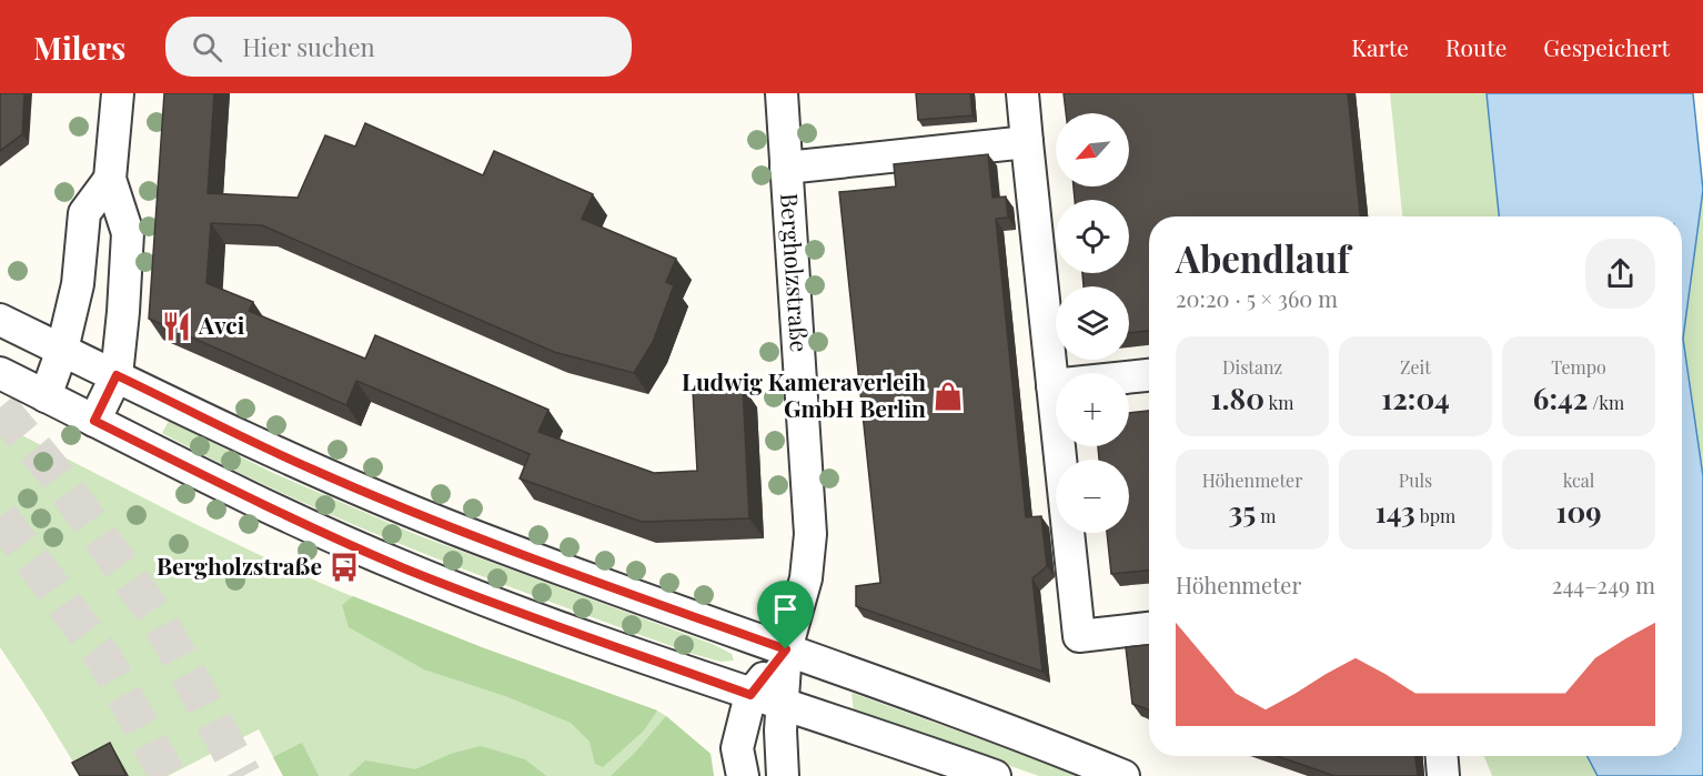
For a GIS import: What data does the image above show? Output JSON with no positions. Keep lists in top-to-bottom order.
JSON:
{
  "streets": {
    "street": ["Bergholzstraße"]
  },
  "places": {
    "restaurant": ["Avci"],
    "shop": ["Ludwig Kameraverleih GmbH Berlin"],
    "bus stop": ["Bergholzstraße"]
  },
  "north": "bottom left",
  "page": {
    "header": "Milers",
    "search": "Hier suchen",
    "nav": ["Karte", "Route", "Gespeichert"],
    "map_buttons": ["+", "−"],
    "heading": ["Abendlauf", "20:20 · 5 × 360 m"],
    "stats": [
      ["Distanz", "1.80 km"],
      ["Zeit", "12:04"],
      ["Tempo", "6:42 /km"],
      ["Höhenmeter", "35 m"],
      ["Puls", "143 bpm"],
      ["kcal", "109"]
    ],
    "chart": ["Höhenmeter", "244–249 m"]
  }
}
